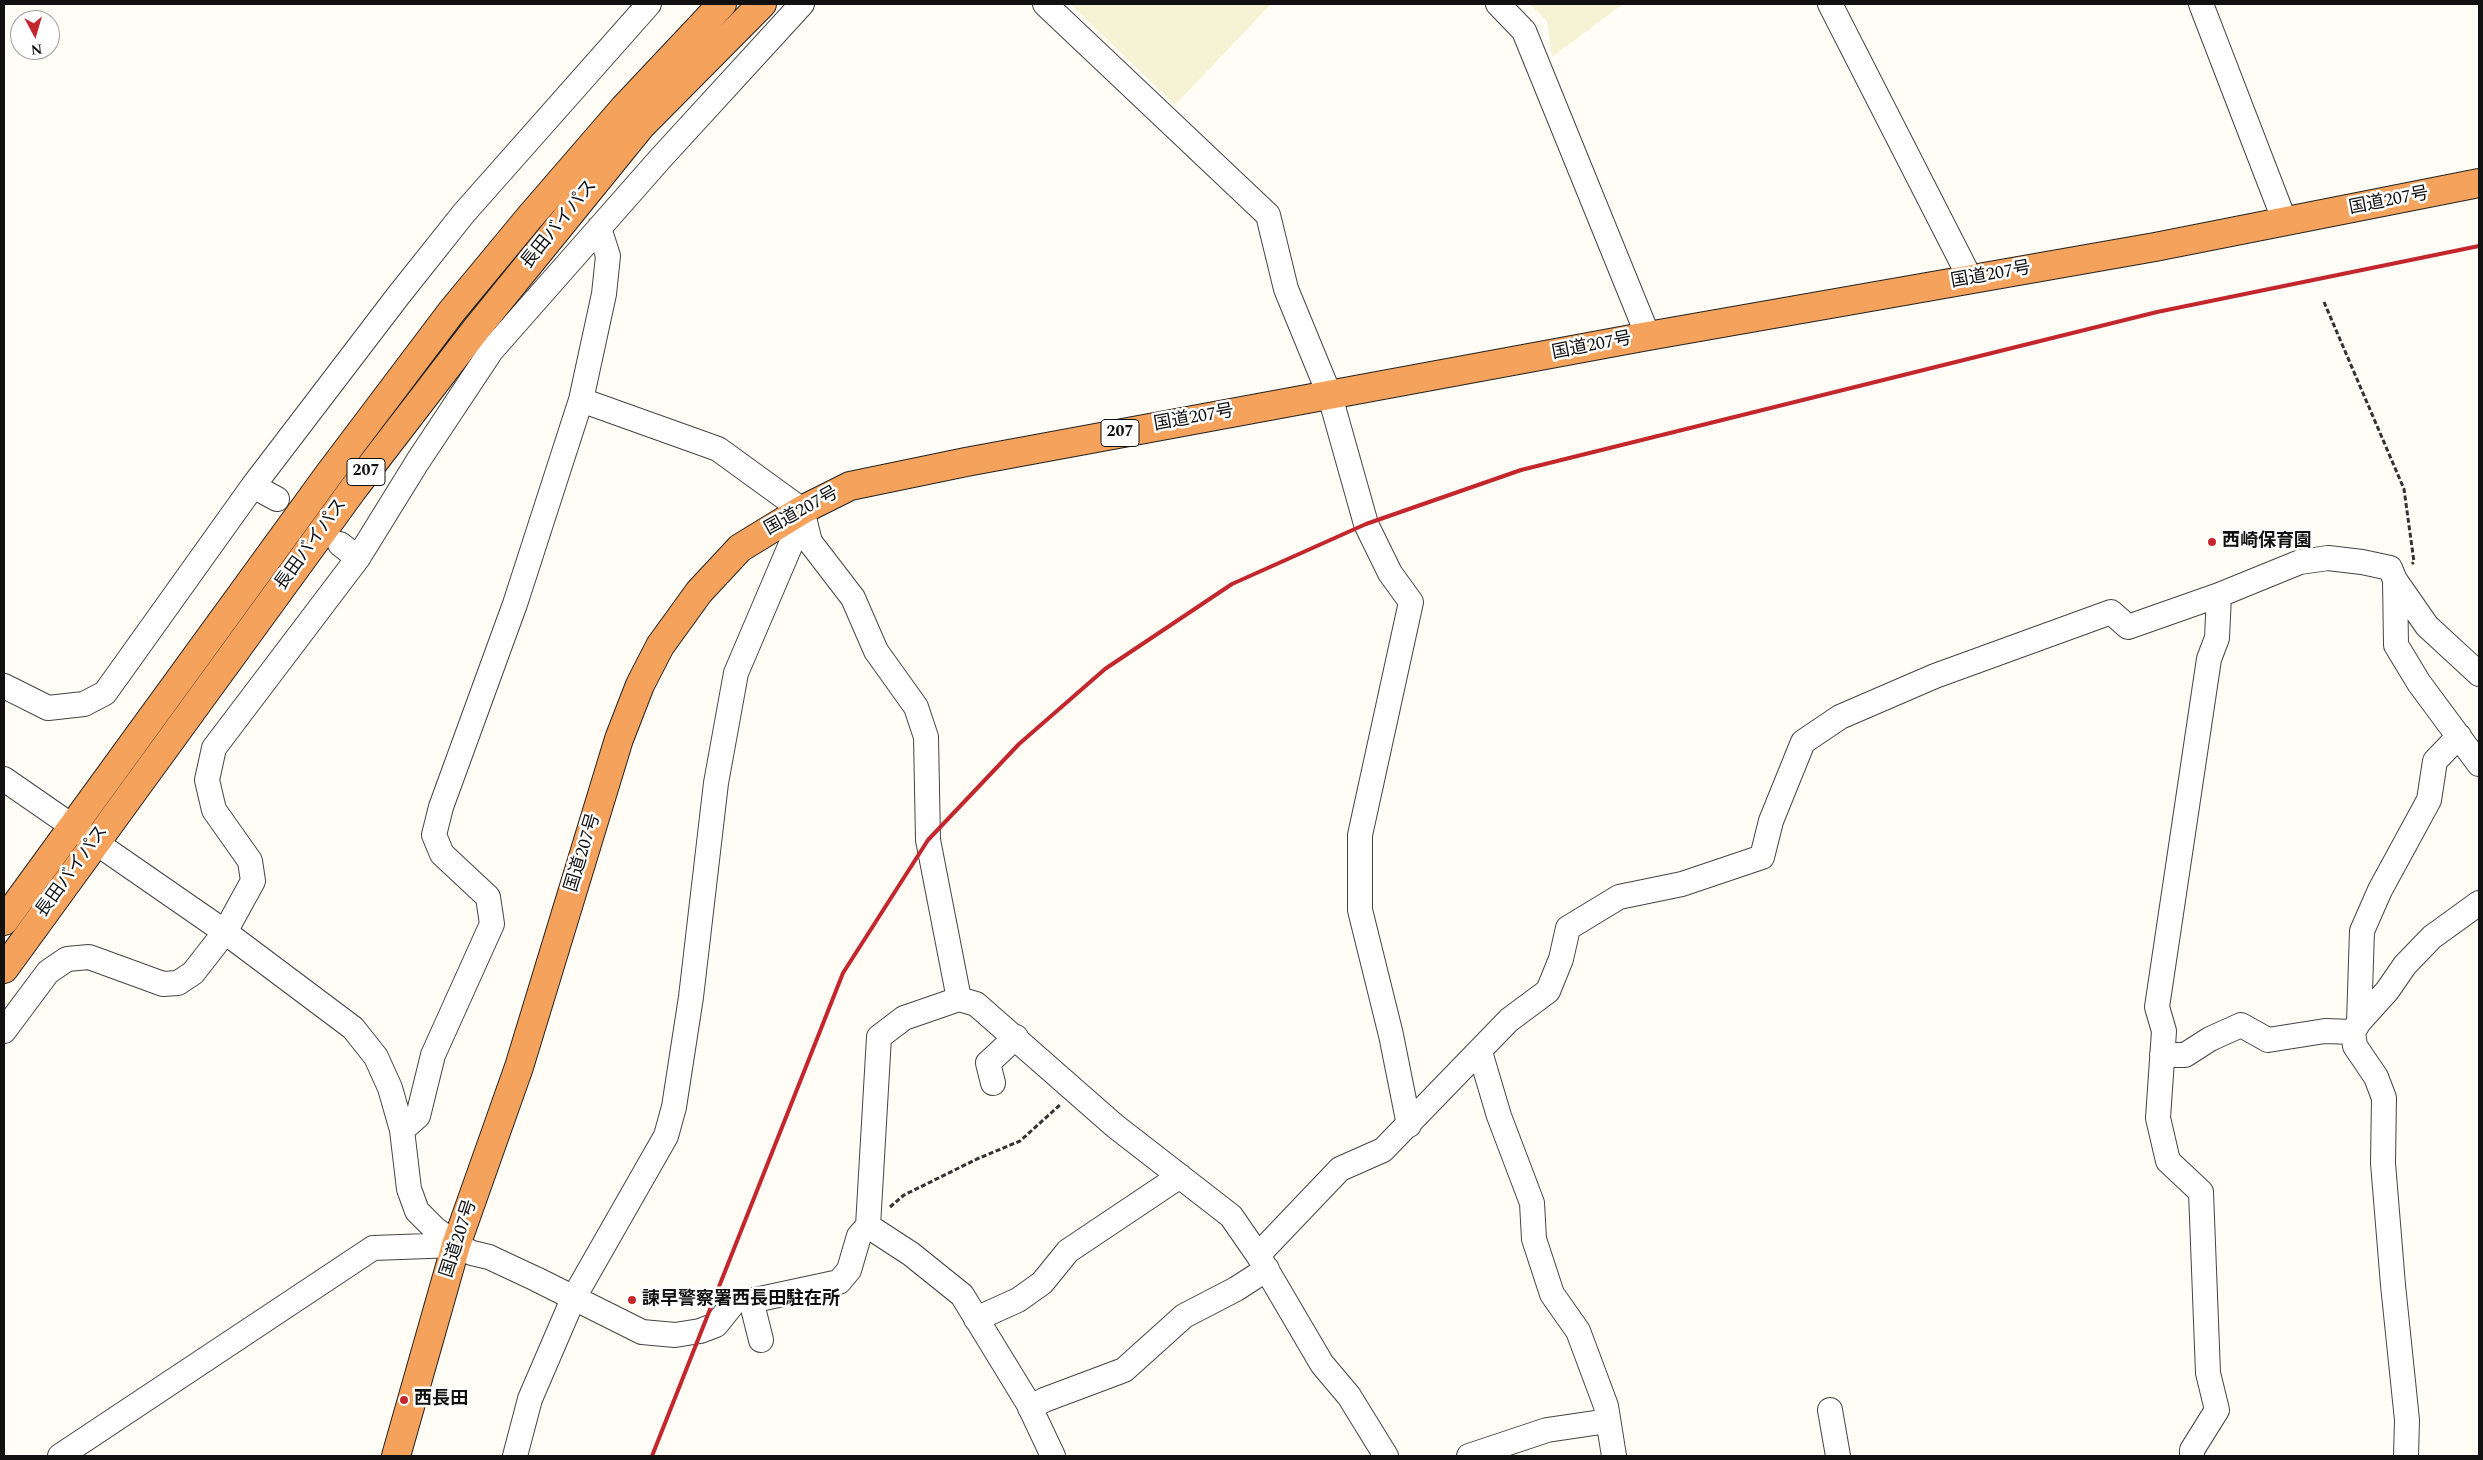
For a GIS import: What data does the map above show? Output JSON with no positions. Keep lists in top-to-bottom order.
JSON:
{
  "streets": {
    "highway": ["国道207号", "長田バイパス", "207"]
  },
  "places": ["西崎保育園", "諫早警察署西長田駐在所", "西長田"],
  "north": "bottom"
}
